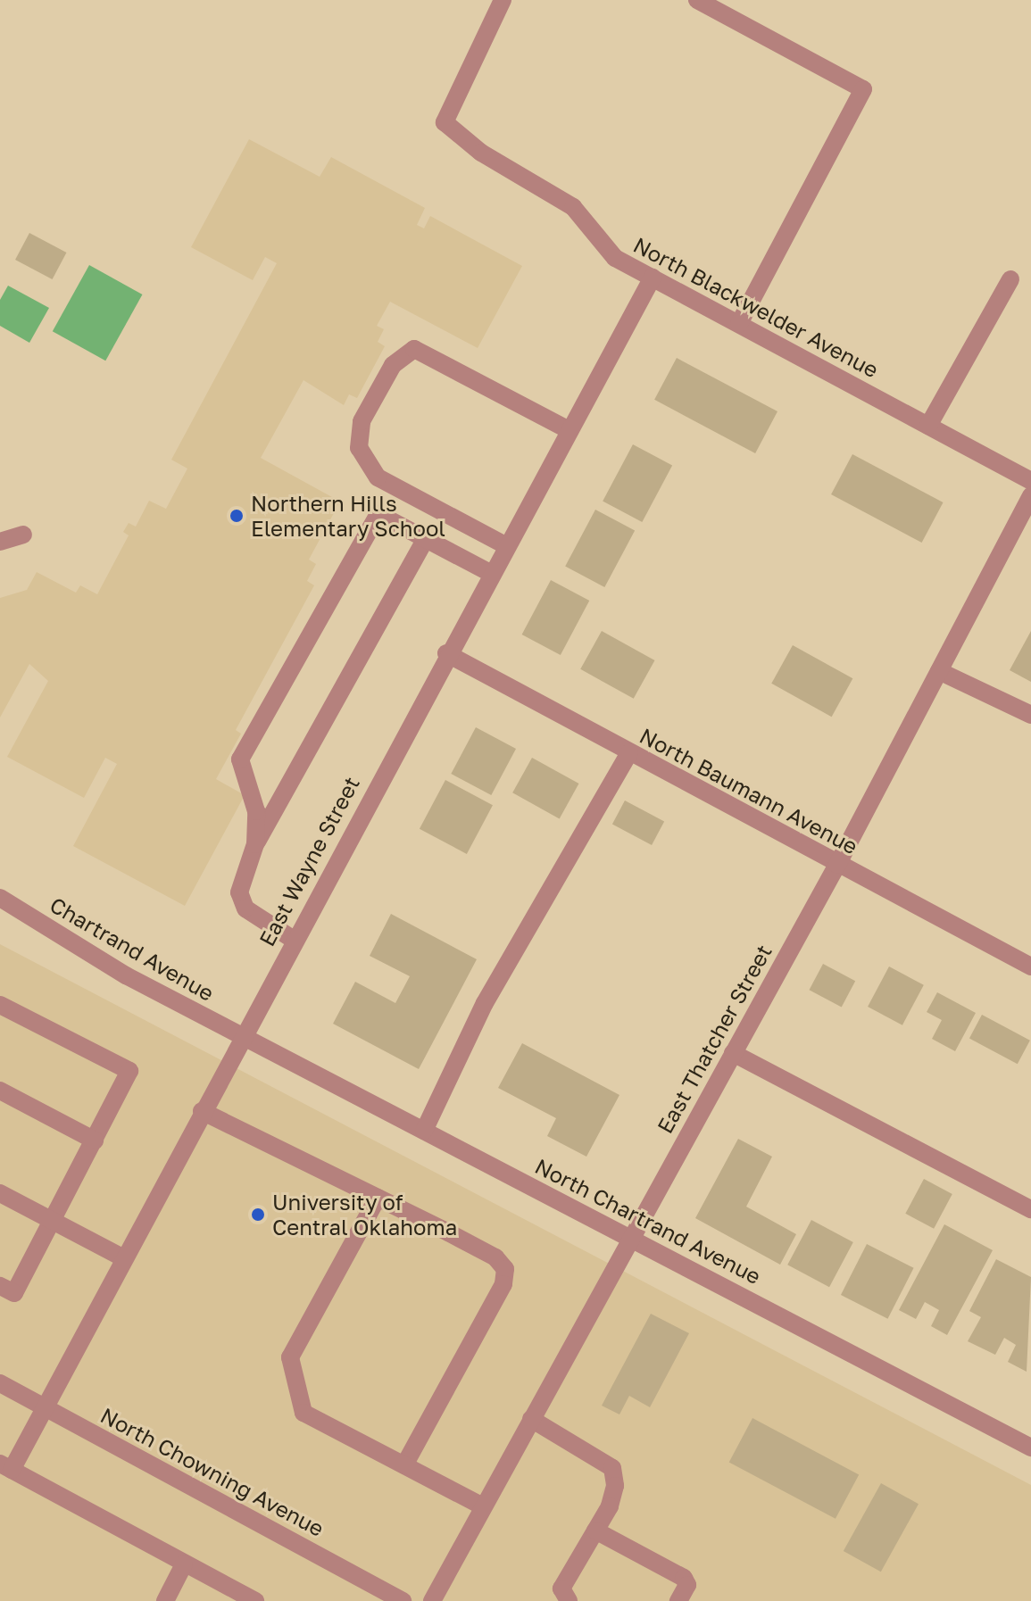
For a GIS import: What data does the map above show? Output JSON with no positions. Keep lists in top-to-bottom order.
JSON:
{
  "streets": {
    "street": [
      "North Blackwelder Avenue",
      "North Baumann Avenue",
      "East Wayne Street",
      "Chartrand Avenue",
      "East Thatcher Street",
      "North Chartrand Avenue",
      "North Chowning Avenue"
    ]
  },
  "crossings": [
    ["North Blackwelder Avenue", "East Wayne Street"],
    ["North Baumann Avenue", "East Wayne Street"],
    ["North Baumann Avenue", "East Thatcher Street"],
    ["East Wayne Street", "Chartrand Avenue"],
    ["East Wayne Street", "North Chartrand Avenue"],
    ["East Wayne Street", "North Chowning Avenue"],
    ["Chartrand Avenue", "North Chartrand Avenue"],
    ["East Thatcher Street", "North Chartrand Avenue"]
  ],
  "places": ["Northern Hills Elementary School", "University of Central Oklahoma"]
}
